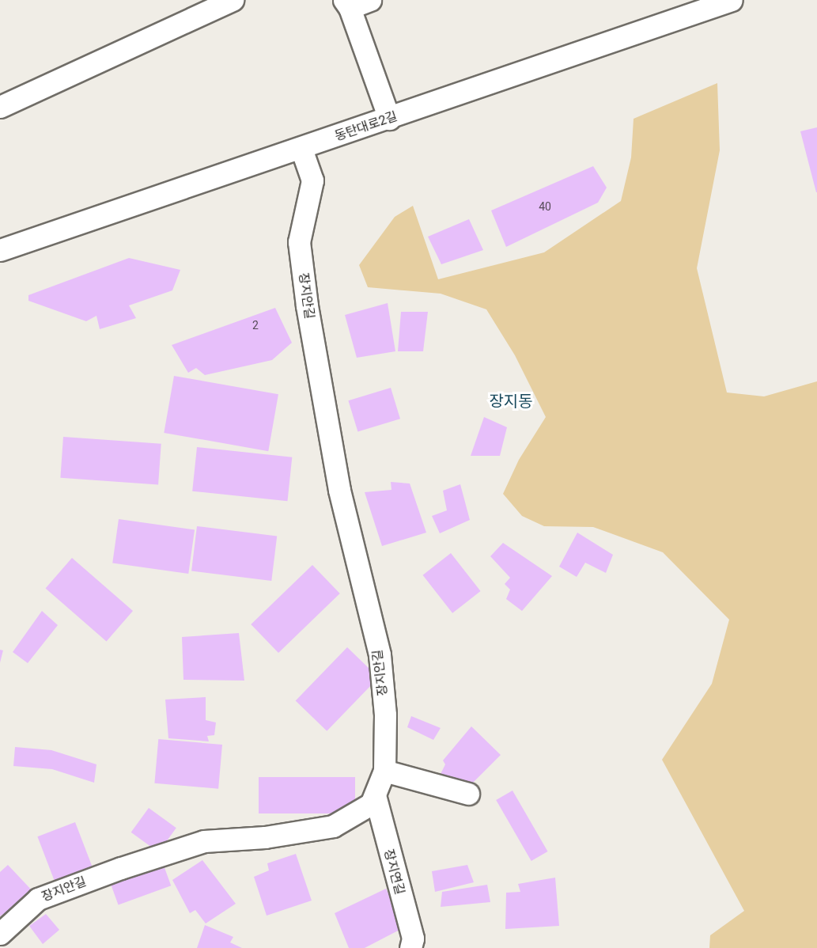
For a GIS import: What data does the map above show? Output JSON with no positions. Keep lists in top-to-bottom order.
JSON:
{
  "streets": {
    "street": ["동탄대로2길", "장지안길", "장지연길"]
  },
  "crossings": [
    ["동탄대로2길", "장지안길"],
    ["장지안길", "장지연길"]
  ],
  "districts": ["장지동"],
  "house_numbers": ["40", "2"]
}
